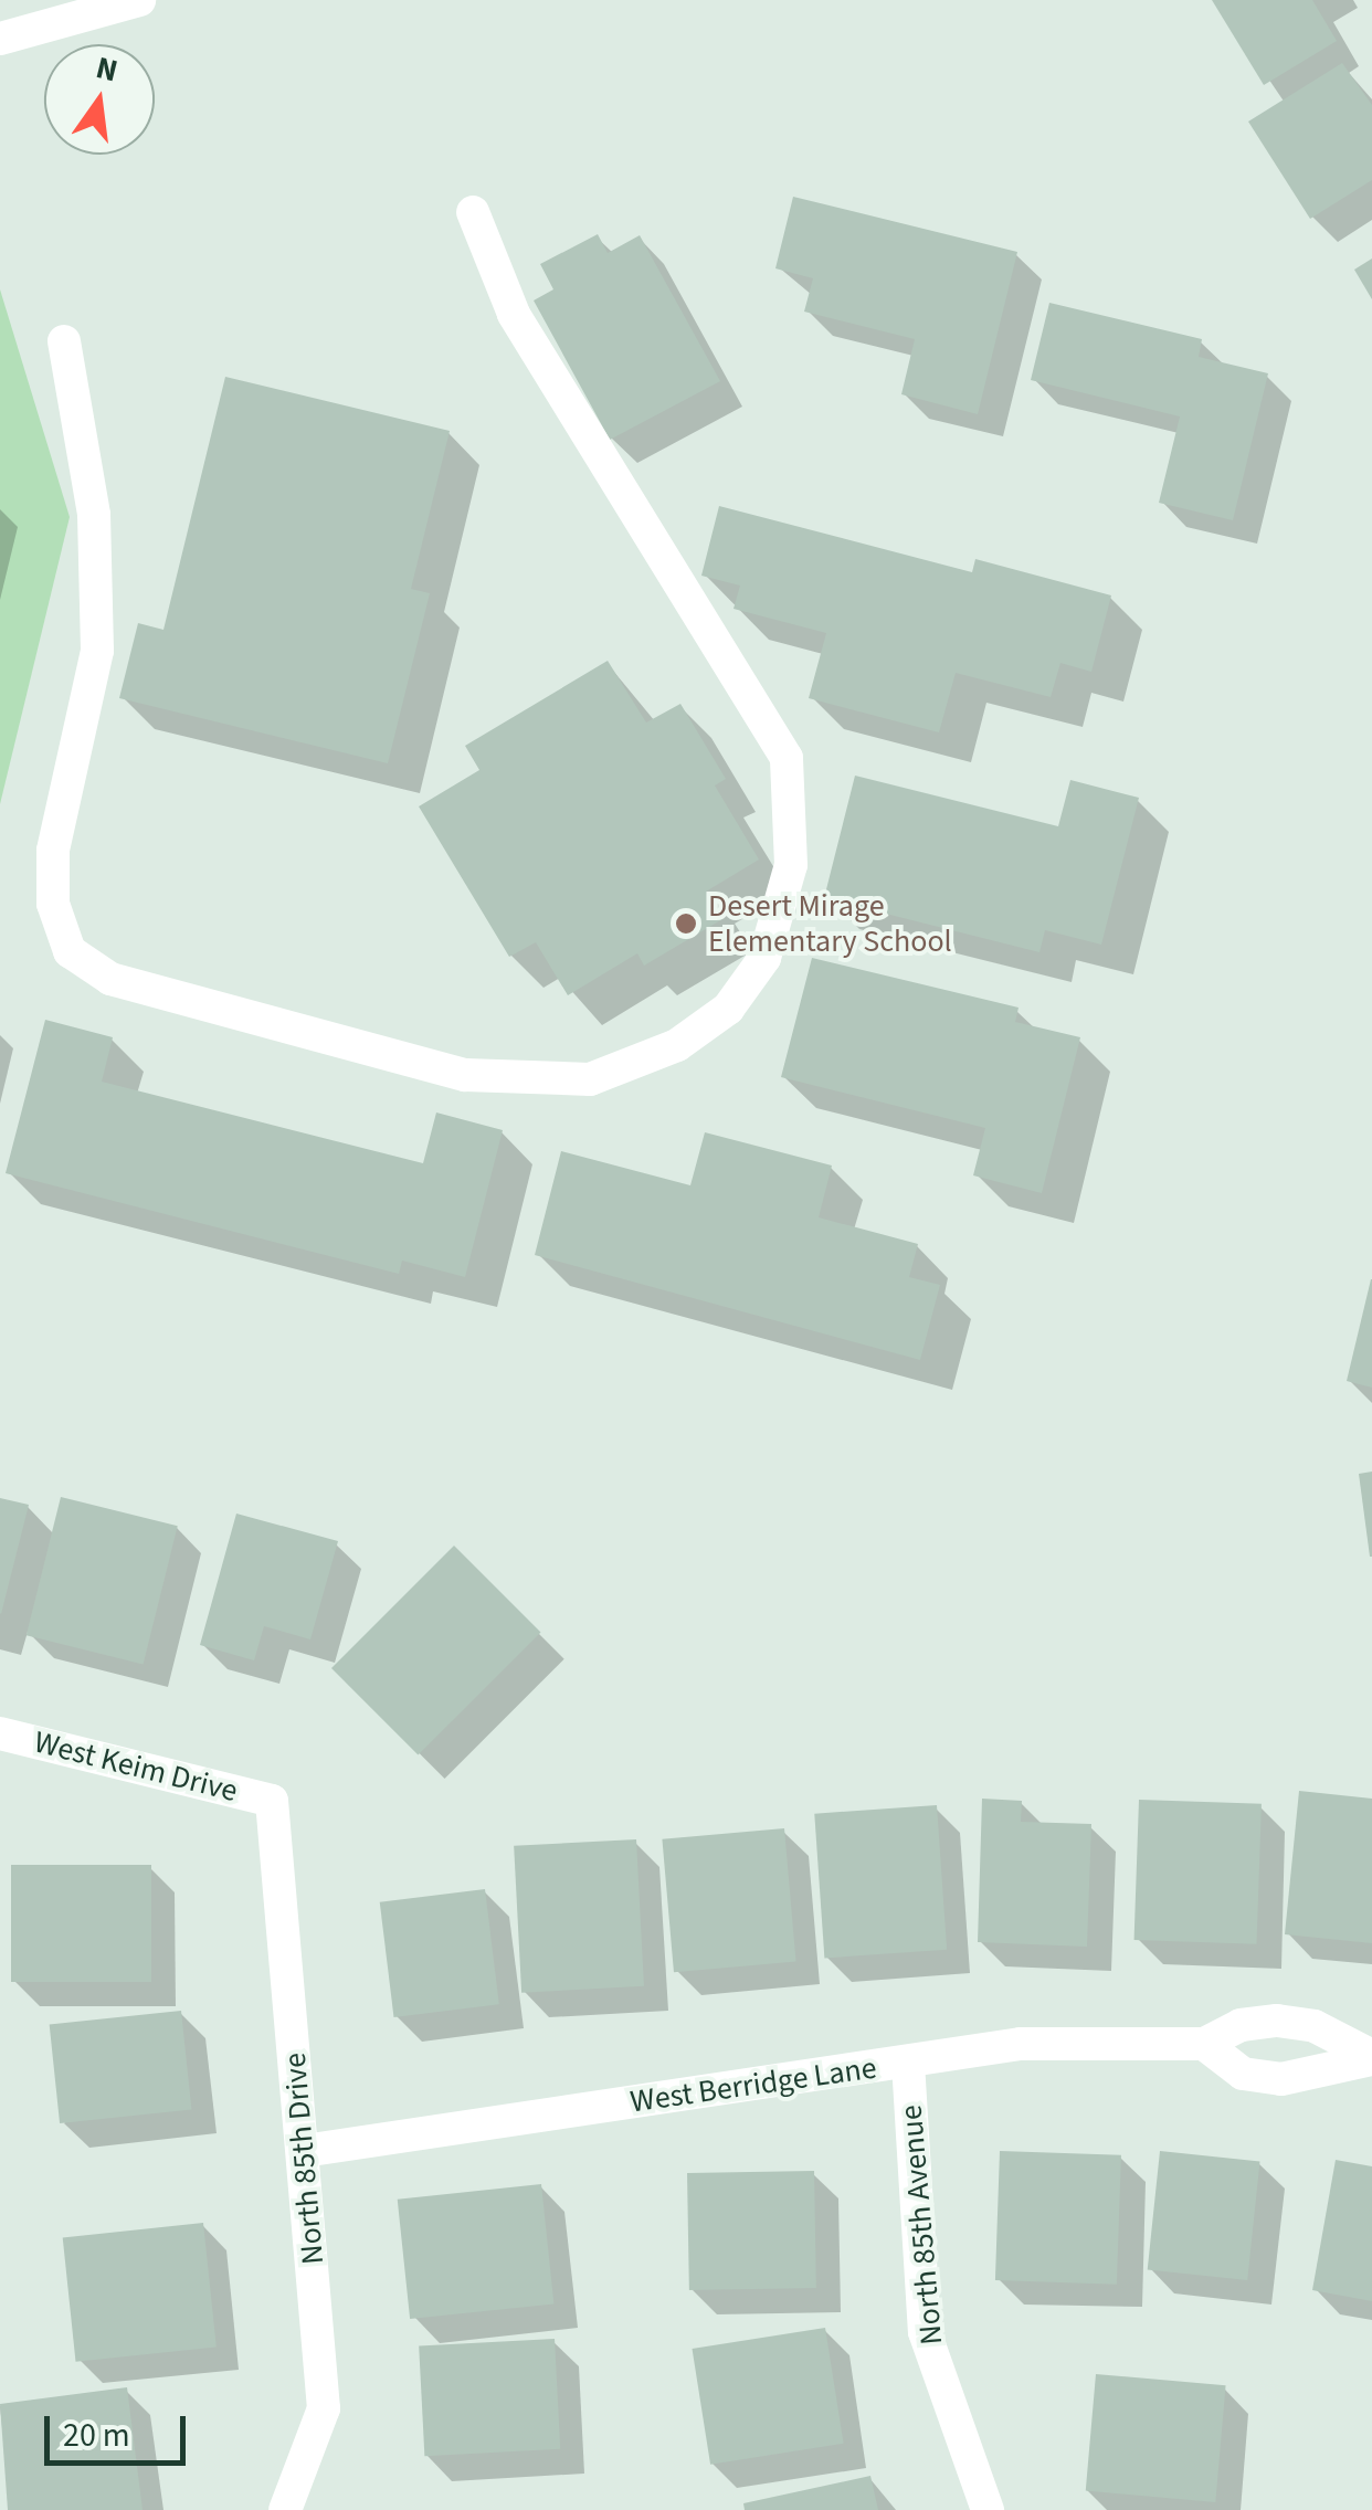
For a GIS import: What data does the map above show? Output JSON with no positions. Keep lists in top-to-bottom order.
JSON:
{
  "streets": {
    "street": [
      "West Keim Drive",
      "West Berridge Lane",
      "North 85th Drive",
      "North 85th Avenue"
    ]
  },
  "crossings": [
    ["West Keim Drive", "North 85th Drive"],
    ["West Berridge Lane", "North 85th Drive"],
    ["West Berridge Lane", "North 85th Avenue"]
  ],
  "places": ["Desert Mirage Elementary School"],
  "scale_bar": "20 m",
  "north": "top"
}
